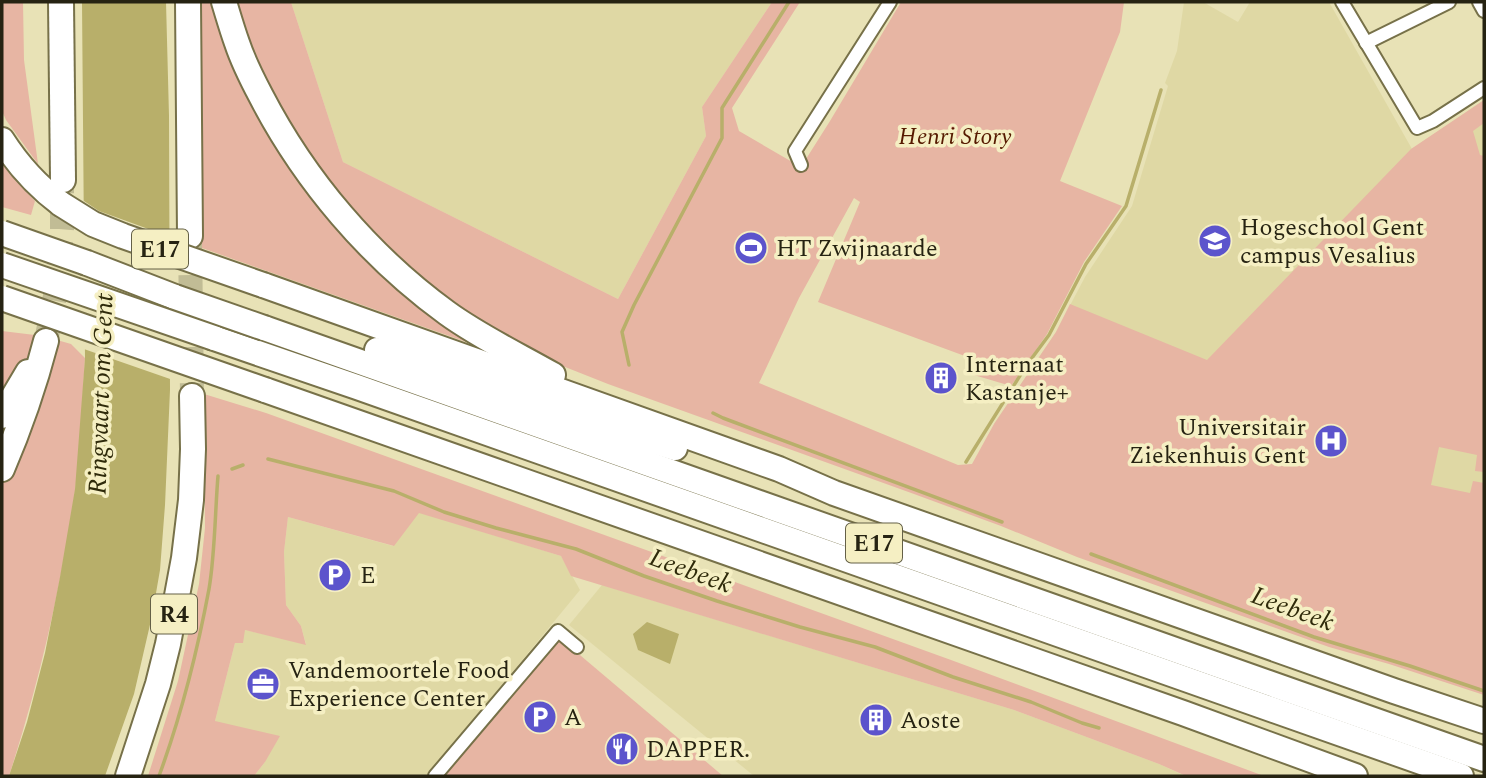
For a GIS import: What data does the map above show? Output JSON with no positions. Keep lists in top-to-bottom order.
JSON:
{
  "streets": {
    "highway": ["E17", "R4"]
  },
  "water": ["Ringvaart om Gent", "Leebeek"],
  "parks": ["Henri Story"],
  "places": {
    "school or university": ["Hogeschool Gent campus Vesalius"],
    "sports": ["HT Zwijnaarde"],
    "building": ["Internaat Kastanje+", "Aoste"],
    "hospital": ["Universitair Ziekenhuis Gent"],
    "parking": ["E", "A"],
    "office": ["Vandemoortele Food Experience Center"],
    "restaurant": ["DAPPER."]
  }
}
